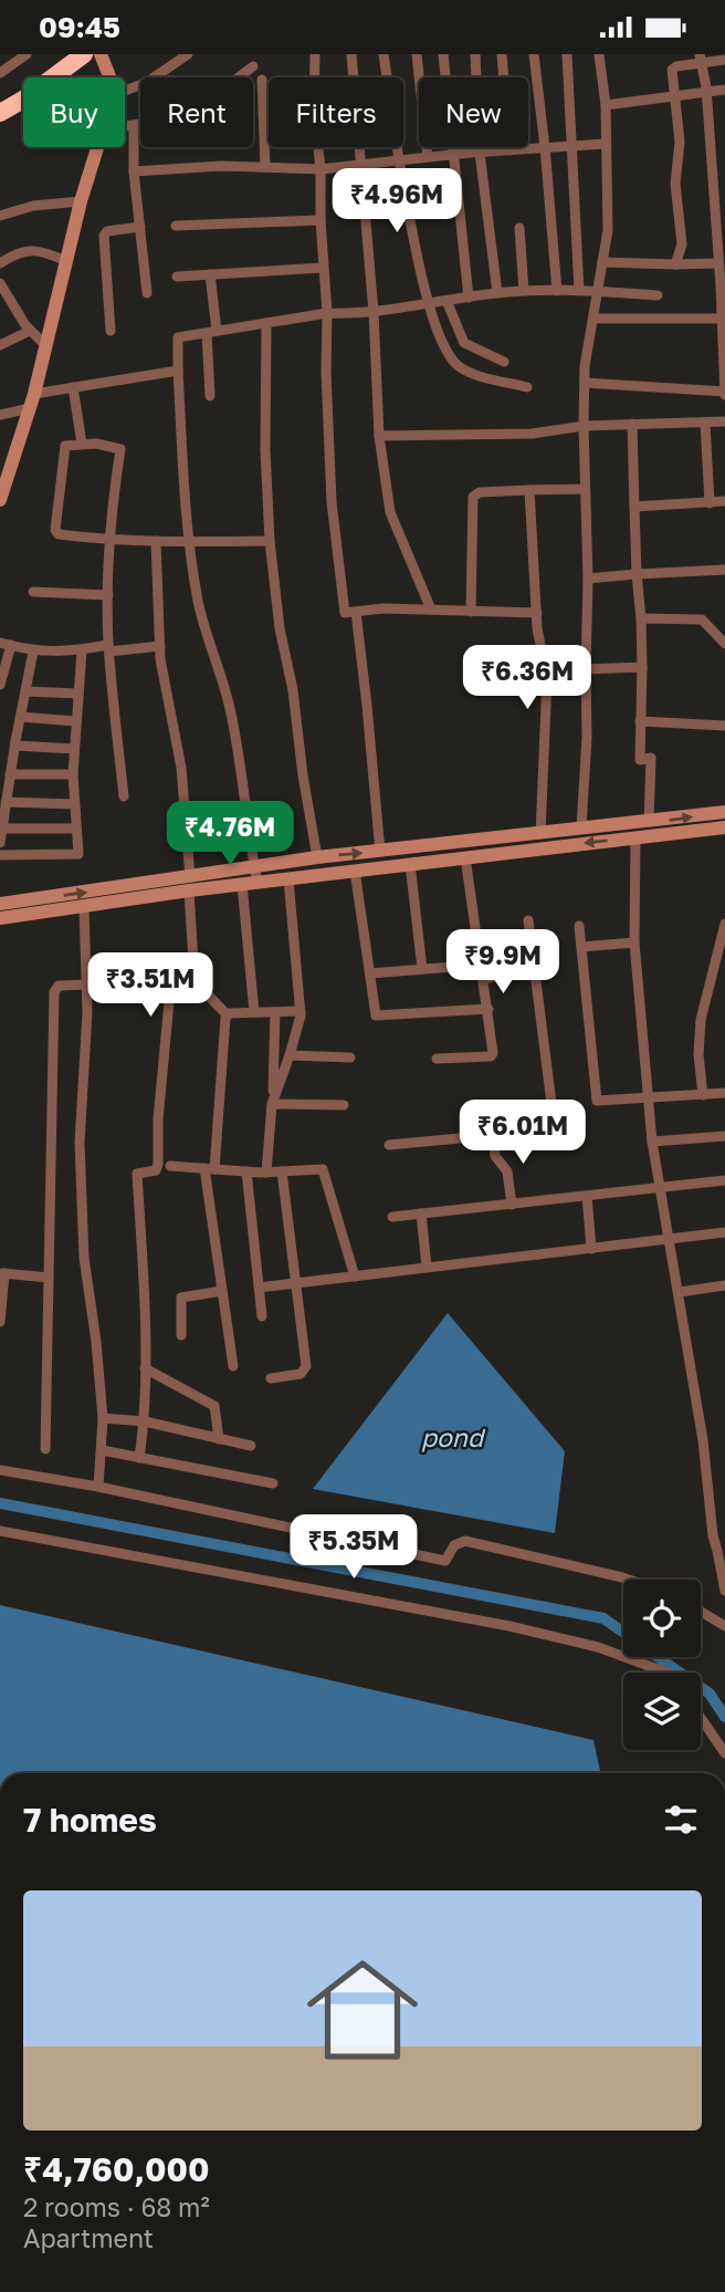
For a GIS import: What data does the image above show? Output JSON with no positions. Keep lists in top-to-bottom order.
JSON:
{
  "water": ["pond"],
  "page": {
    "status": "09:45",
    "chip": [
      "Buy",
      "Rent",
      "Filters",
      "New"
    ],
    "price": [
      "₹4.96M",
      "₹6.36M",
      "₹4.76M",
      "₹9.9M",
      "₹3.51M",
      "₹6.01M",
      "₹5.35M"
    ],
    "heading": "7 homes",
    "list": [
      {
        "name": "₹4,760,000",
        "note": "2 rooms · 68 m² · Apartment"
      }
    ]
  }
}
